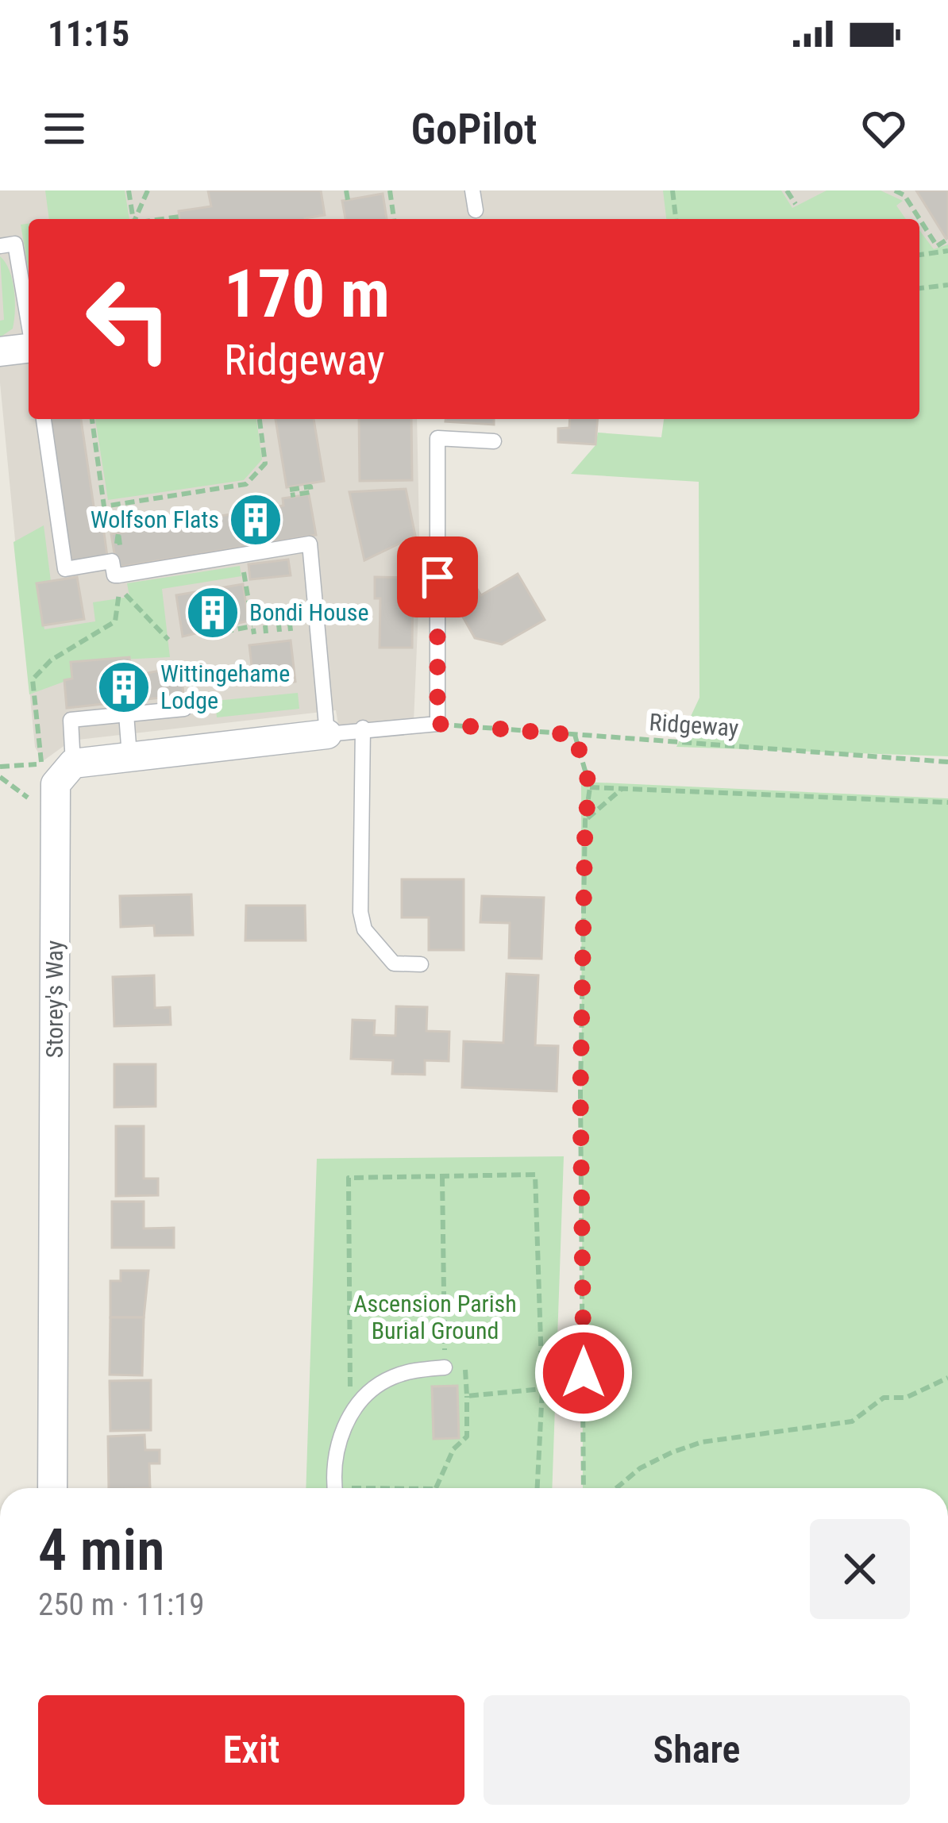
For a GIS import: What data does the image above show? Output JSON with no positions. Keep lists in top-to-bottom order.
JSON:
{
  "streets": {
    "street": ["Storey's Way"],
    "path": ["Ridgeway"]
  },
  "parks": ["Ascension Parish Burial Ground"],
  "places": {
    "building": ["Wolfson Flats", "Bondi House", "Wittingehame Lodge"]
  },
  "page": {
    "status": "11:15",
    "header": "GoPilot",
    "turn": ["170 m", "Ridgeway"],
    "heading": ["4 min", "250 m · 11:19"],
    "buttons": ["Exit", "Share"]
  }
}
